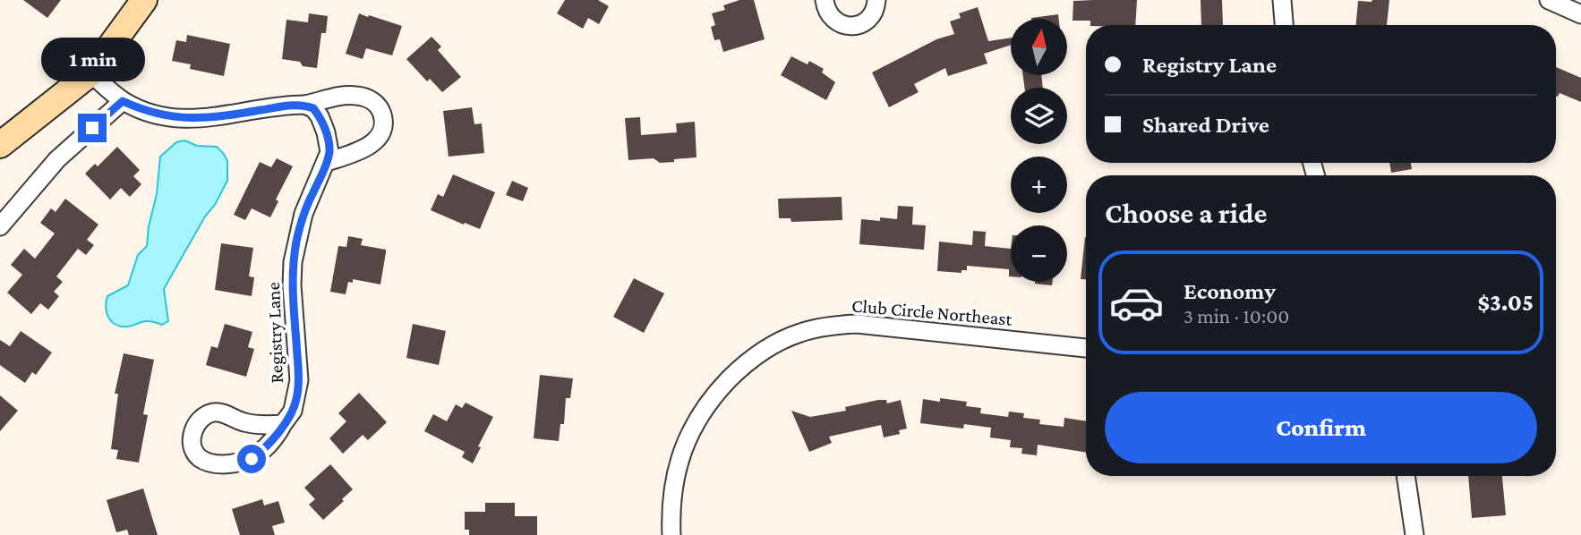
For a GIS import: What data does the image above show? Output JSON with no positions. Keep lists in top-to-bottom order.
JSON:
{
  "streets": {
    "street": ["Club Circle Northeast", "Registry Lane"]
  },
  "north": "top",
  "page": {
    "map_buttons": ["+", "−"],
    "banner": ["Registry Lane", "Shared Drive"],
    "bubble": "1 min",
    "heading": "Choose a ride",
    "list": [
      {
        "name": "Economy",
        "note": "3 min · 10:00",
        "value": "$3.05"
      }
    ],
    "buttons": "Confirm"
  }
}
